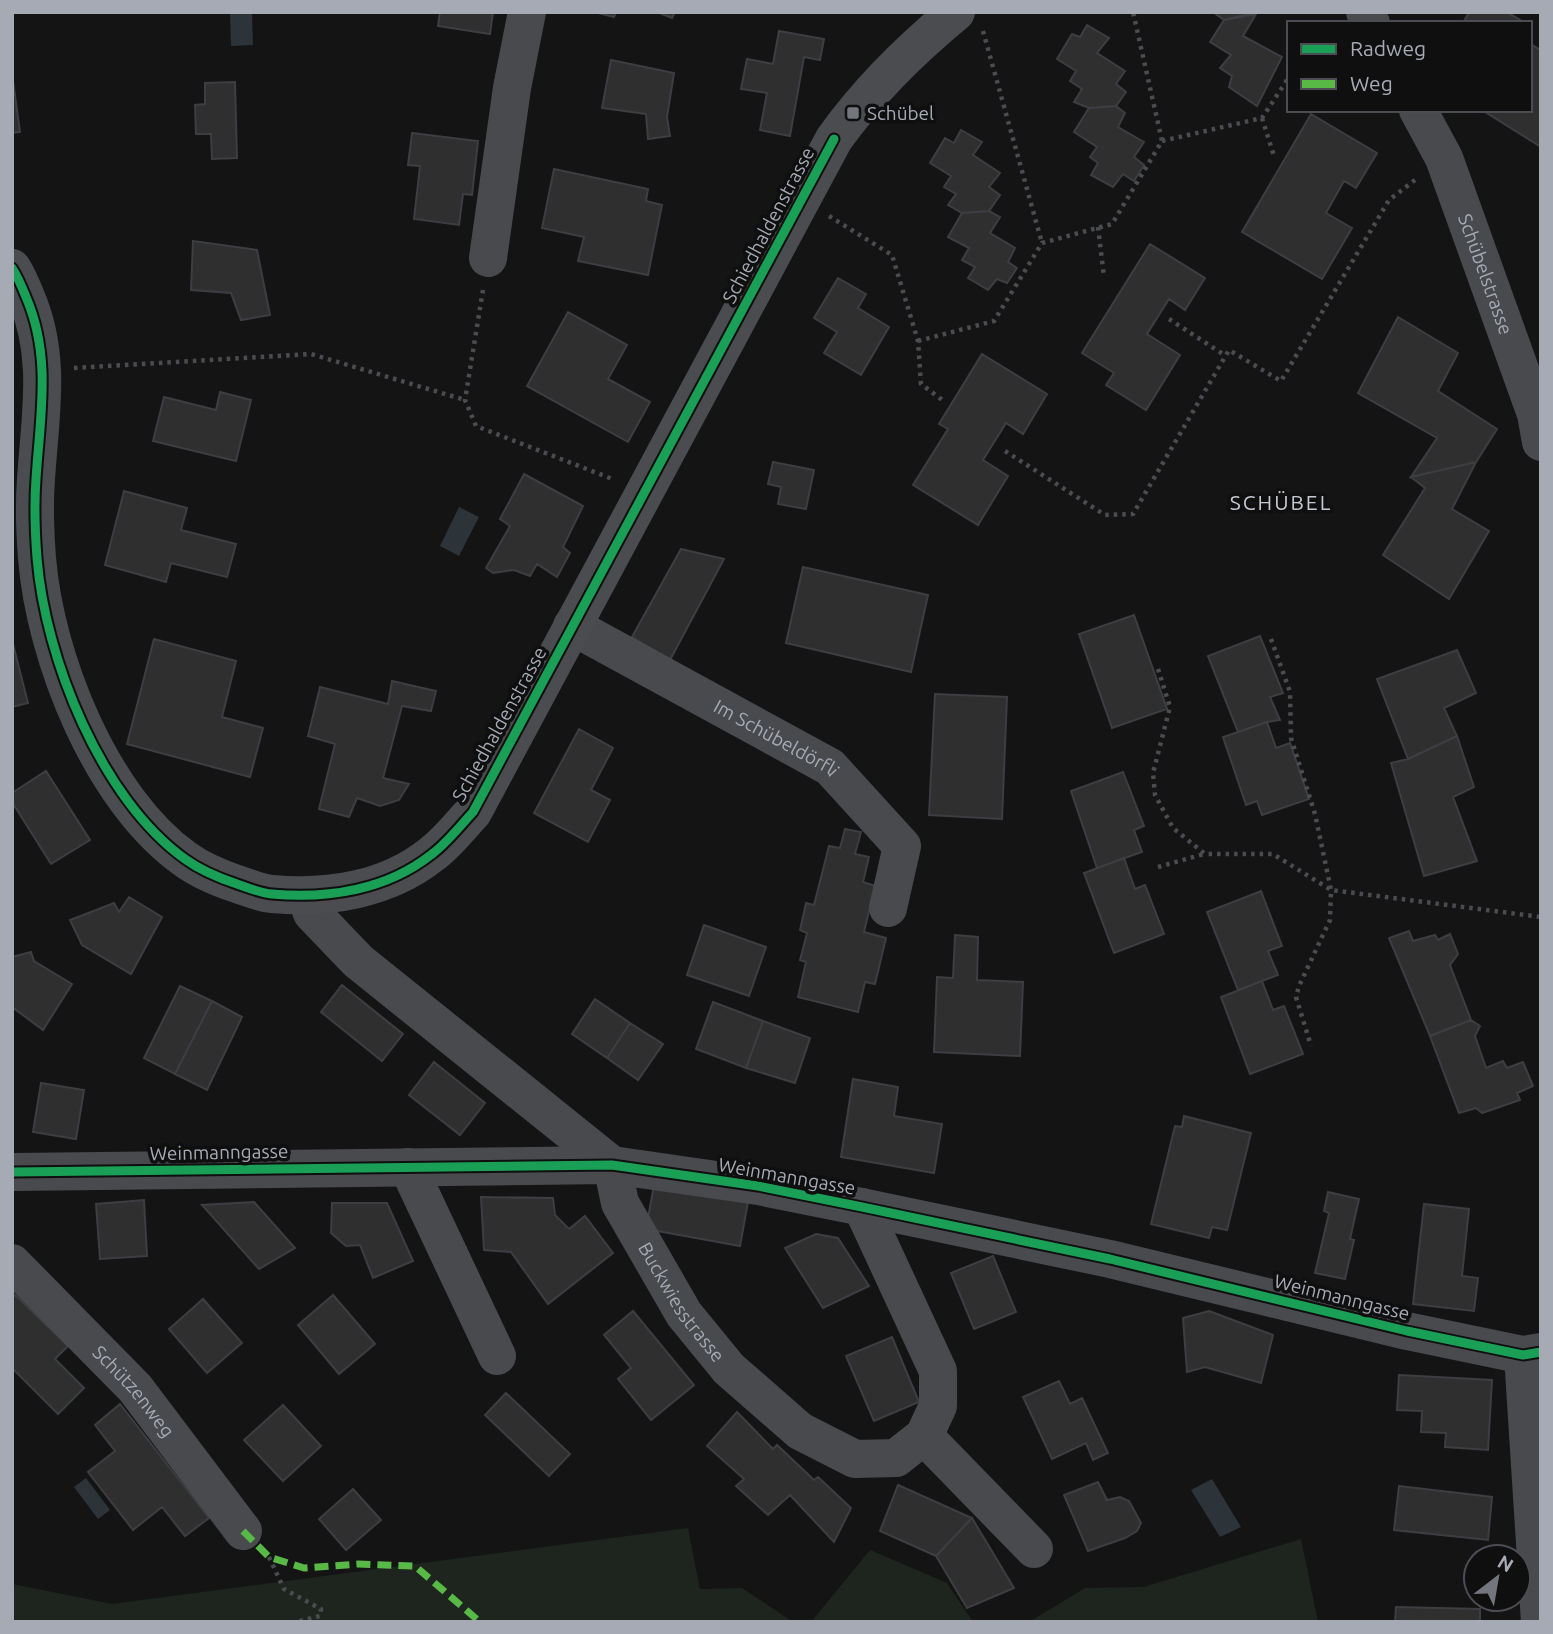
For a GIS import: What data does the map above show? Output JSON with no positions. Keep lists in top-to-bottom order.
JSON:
{
  "streets": {
    "main road": ["Schiedhaldenstrasse"],
    "street": [
      "Schübelstrasse",
      "Im Schübeldörfli",
      "Weinmanngasse",
      "Buckwiesstrasse",
      "Schützenweg"
    ]
  },
  "crossings": [
    ["Schiedhaldenstrasse", "Im Schübeldörfli"],
    ["Weinmanngasse", "Buckwiesstrasse"]
  ],
  "districts": ["SCHÜBEL"],
  "places": {
    "transit": ["Schübel"]
  },
  "legend": ["Radweg", "Weg"],
  "north": "top right"
}
